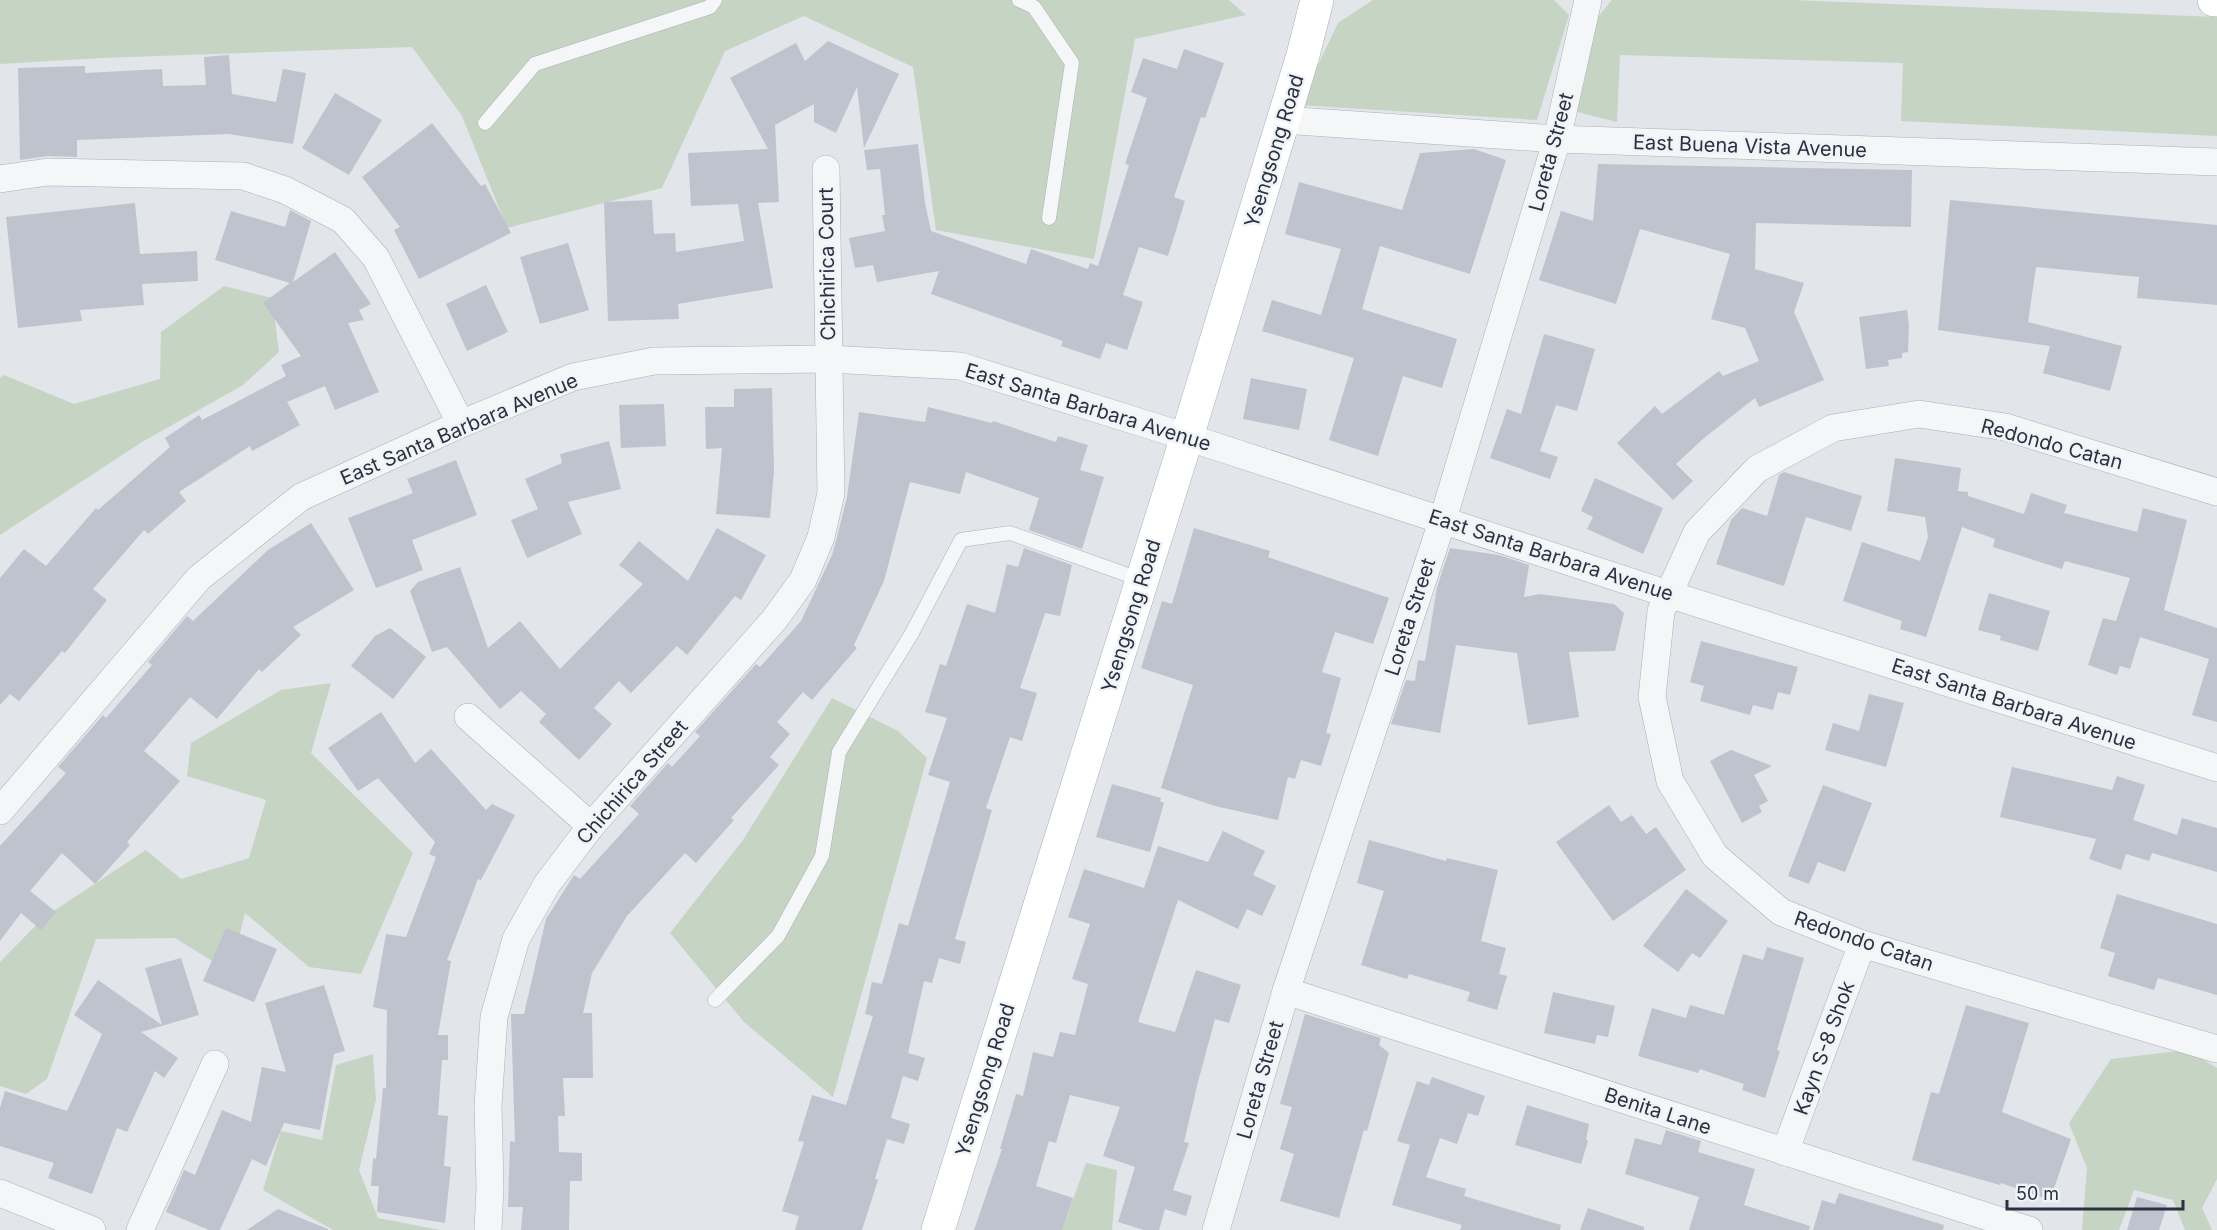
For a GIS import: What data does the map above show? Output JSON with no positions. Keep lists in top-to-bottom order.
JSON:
{
  "streets": {
    "main road": ["Ysengsong Road"],
    "street": [
      "East Buena Vista Avenue",
      "Loreta Street",
      "Chichirica Court",
      "East Santa Barbara Avenue",
      "Redondo Catan",
      "Chichirica Street",
      "Kayn S-8 Shok",
      "Benita Lane"
    ]
  },
  "crossings": [
    ["East Buena Vista Avenue", "Ysengsong Road"],
    ["East Buena Vista Avenue", "Loreta Street"],
    ["Ysengsong Road", "East Santa Barbara Avenue"],
    ["Loreta Street", "East Santa Barbara Avenue"],
    ["Loreta Street", "Benita Lane"],
    ["Chichirica Court", "East Santa Barbara Avenue"],
    ["Chichirica Court", "Chichirica Street"],
    ["East Santa Barbara Avenue", "Redondo Catan"],
    ["East Santa Barbara Avenue", "Chichirica Street"],
    ["Redondo Catan", "Kayn S-8 Shok"],
    ["Kayn S-8 Shok", "Benita Lane"]
  ],
  "scale_bar": "50 m"
}
